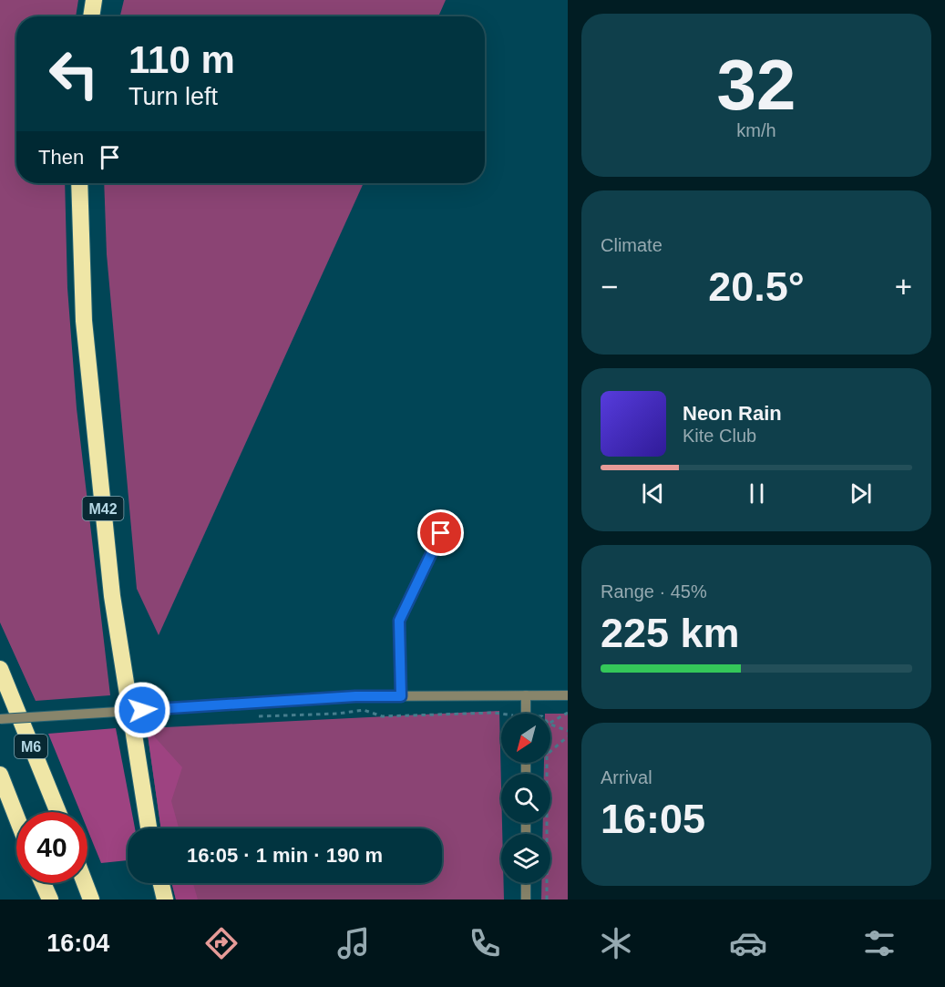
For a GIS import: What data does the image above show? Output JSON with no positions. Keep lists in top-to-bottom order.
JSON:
{
  "streets": {
    "highway": ["M42", "M6"]
  },
  "north": "bottom left",
  "page": {
    "tile": [
      ["32", "km/h"],
      "Climate",
      ["Range · 45%", "225 km"],
      ["Arrival", "16:05"]
    ],
    "turn": ["110 m", "Turn left"],
    "then": "Then",
    "heat": ["−", "20.5°", "+"],
    "song": ["Neon Rain", "Kite Club"],
    "limit": "40",
    "trip": "16:05 · 1 min · 190 m",
    "tabs": "16:04"
  }
}
